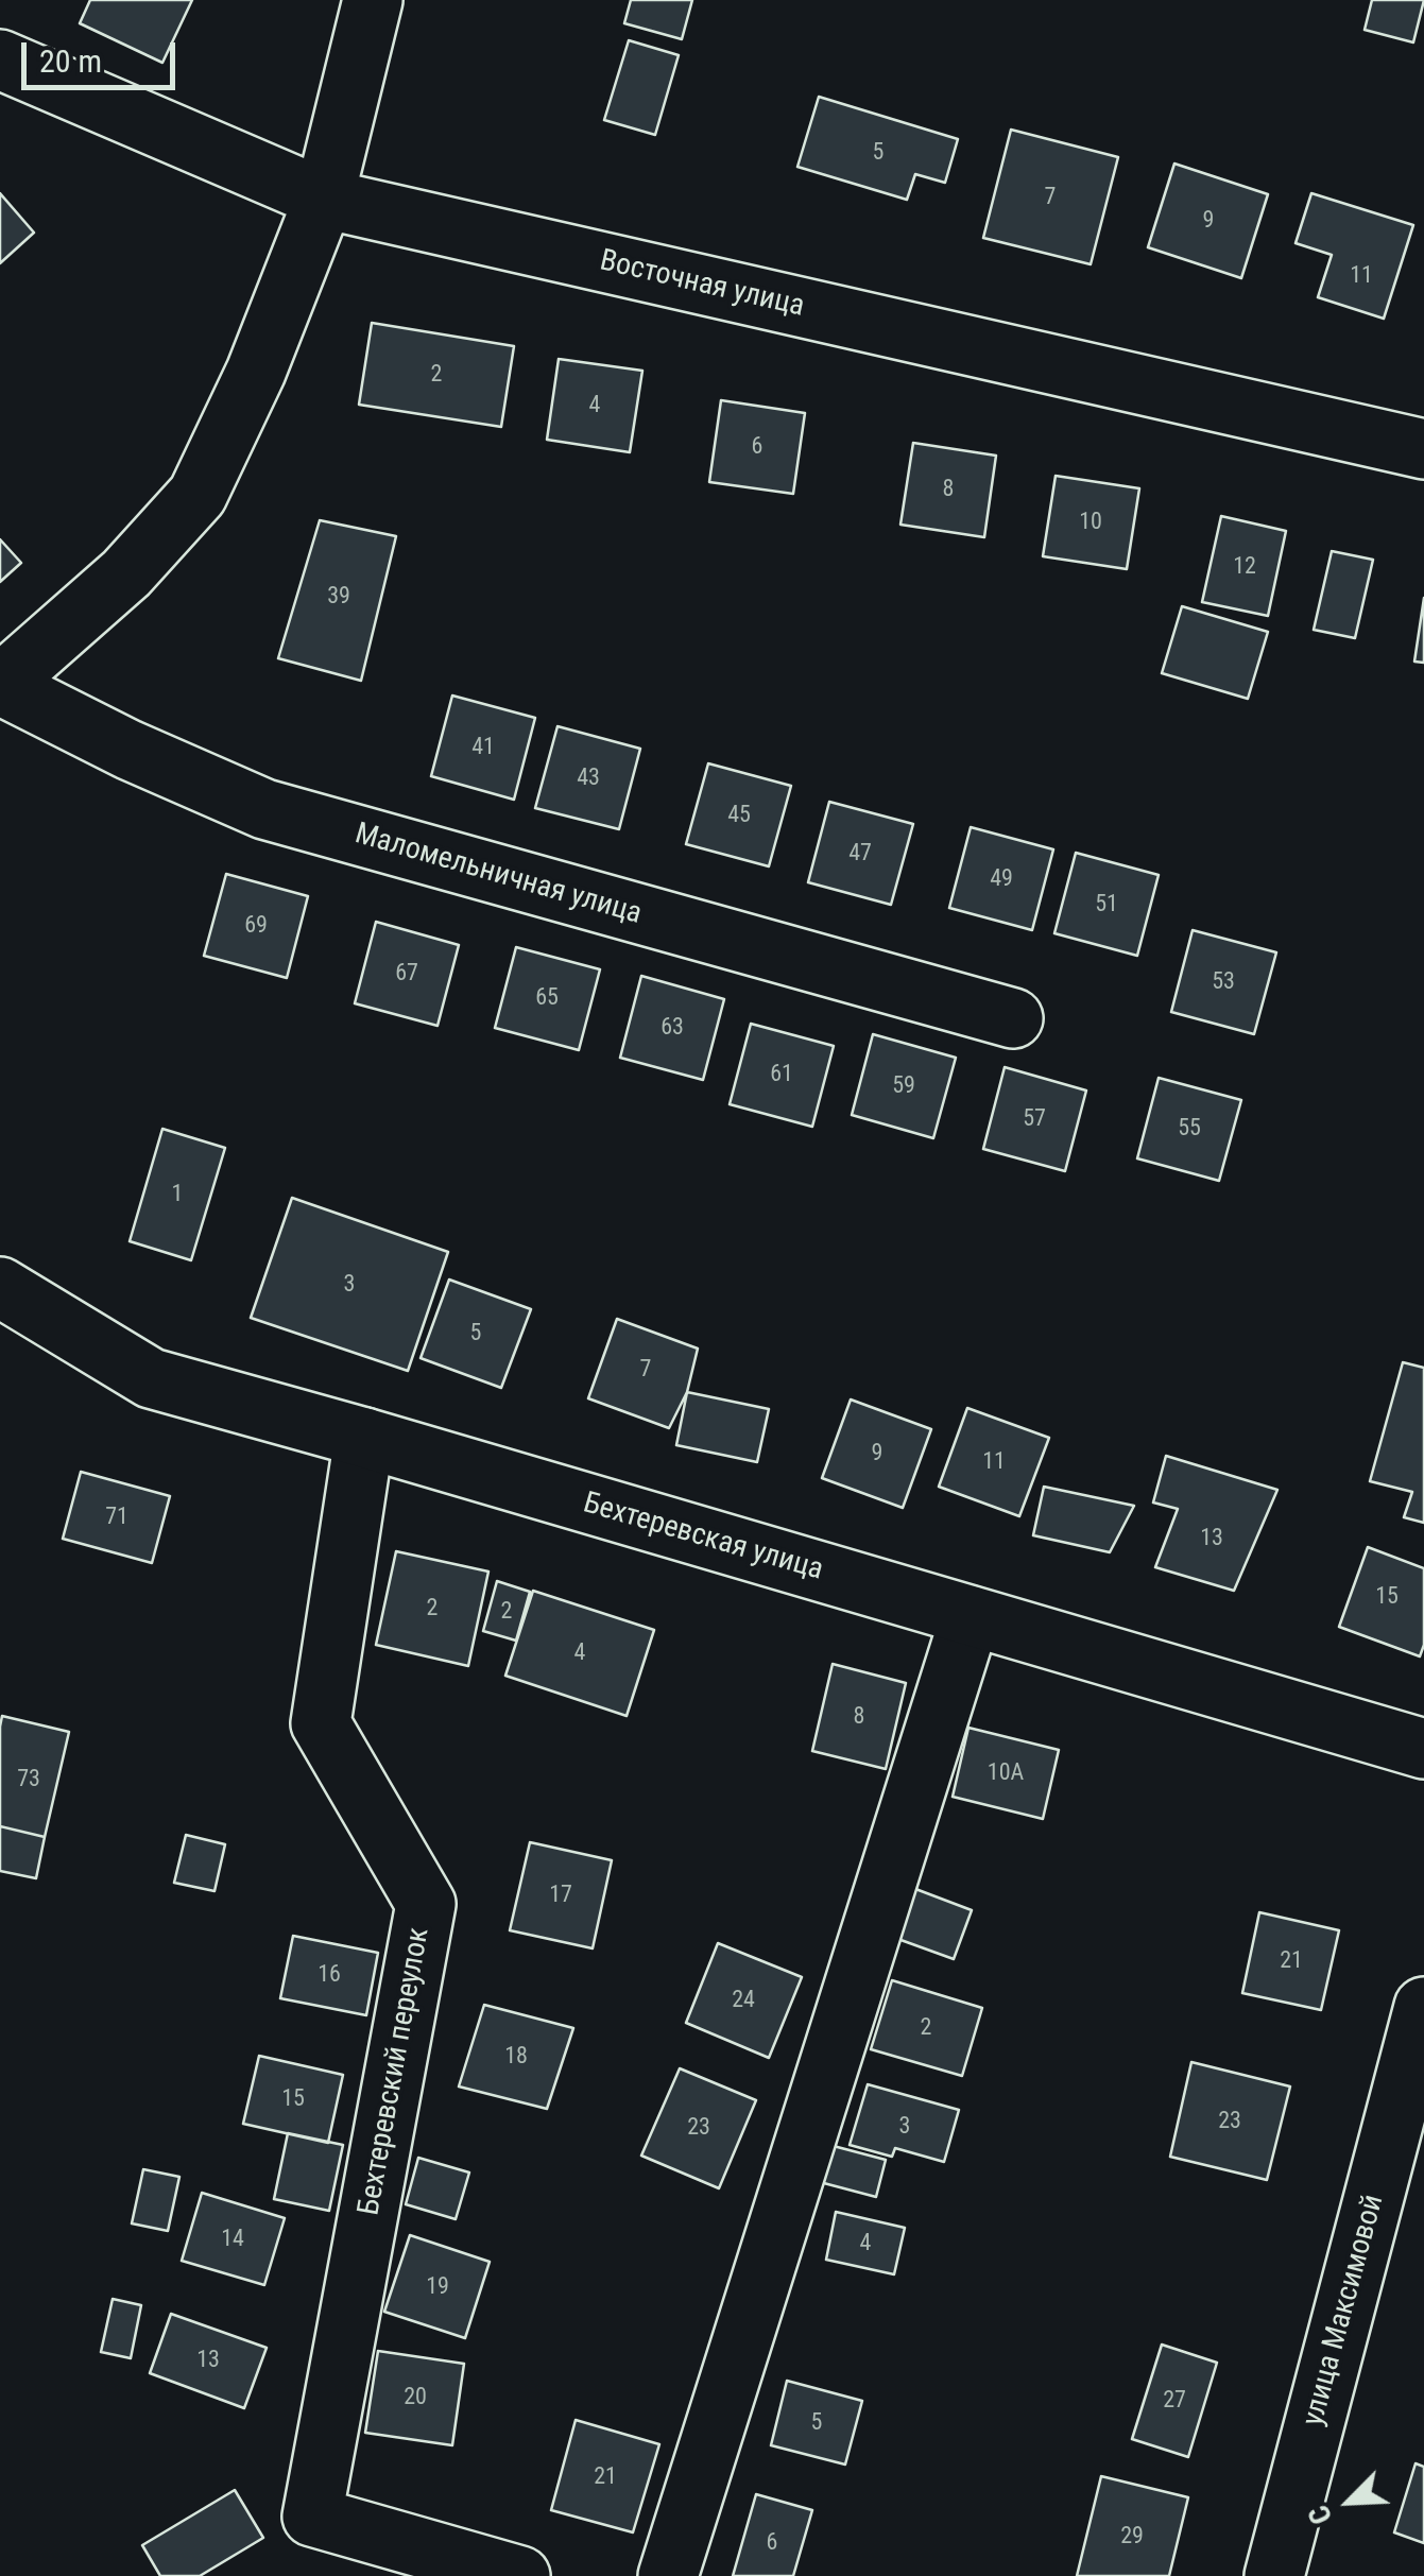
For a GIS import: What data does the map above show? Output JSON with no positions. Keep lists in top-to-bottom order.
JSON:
{
  "streets": {
    "street": [
      "Восточная улица",
      "Маломельничная улица",
      "Бехтеревская улица",
      "Бехтеревский переулок",
      "улица Максимовой"
    ]
  },
  "crossings": [
    ["Бехтеревская улица", "Бехтеревский переулок"]
  ],
  "house_numbers": [
    "5",
    "7",
    "9",
    "11",
    "2",
    "4",
    "6",
    "8",
    "10",
    "12",
    "39",
    "41",
    "43",
    "45",
    "47",
    "49",
    "51",
    "69",
    "67",
    "53",
    "65",
    "63",
    "61",
    "59",
    "57",
    "55",
    "1",
    "3",
    "5",
    "7",
    "9",
    "11",
    "71",
    "13",
    "15",
    "2",
    "2",
    "4",
    "8",
    "10А",
    "73",
    "17",
    "21",
    "16",
    "24",
    "2",
    "18",
    "15",
    "23",
    "3",
    "23",
    "14",
    "4",
    "19",
    "13",
    "20",
    "27",
    "5",
    "21",
    "29",
    "6"
  ],
  "scale_bar": "20 m",
  "north": "bottom left"
}
